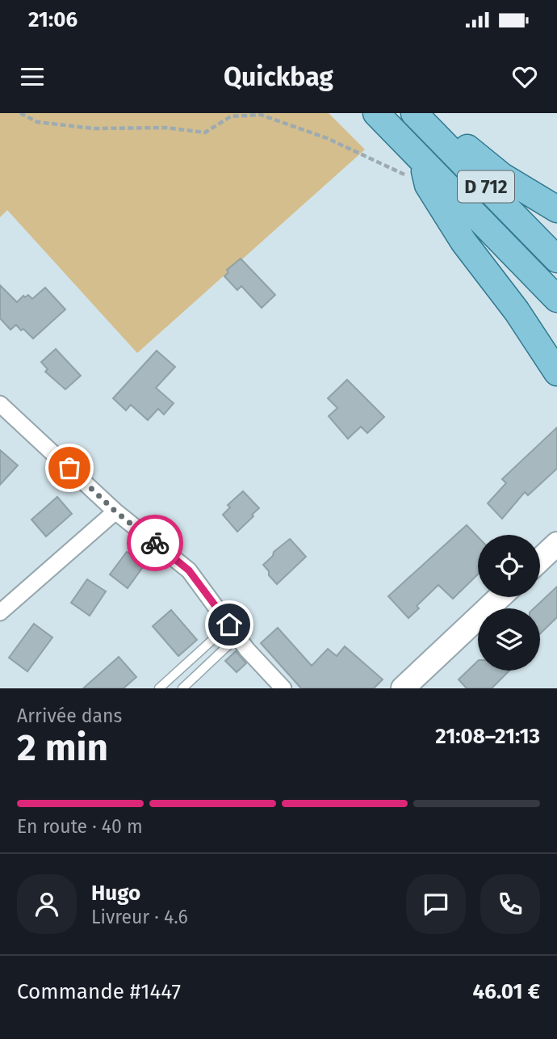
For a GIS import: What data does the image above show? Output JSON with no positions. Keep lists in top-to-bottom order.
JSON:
{
  "streets": {
    "main road": ["D 712"]
  },
  "page": {
    "status": "21:06",
    "header": "Quickbag",
    "heading": ["2 min", "Arrivée dans", "21:08–21:13"],
    "panel": [
      "Hugo",
      "Livreur · 4.6",
      "Commande #1447",
      "46.01 €"
    ],
    "bar": "En route · 40 m"
  }
}
